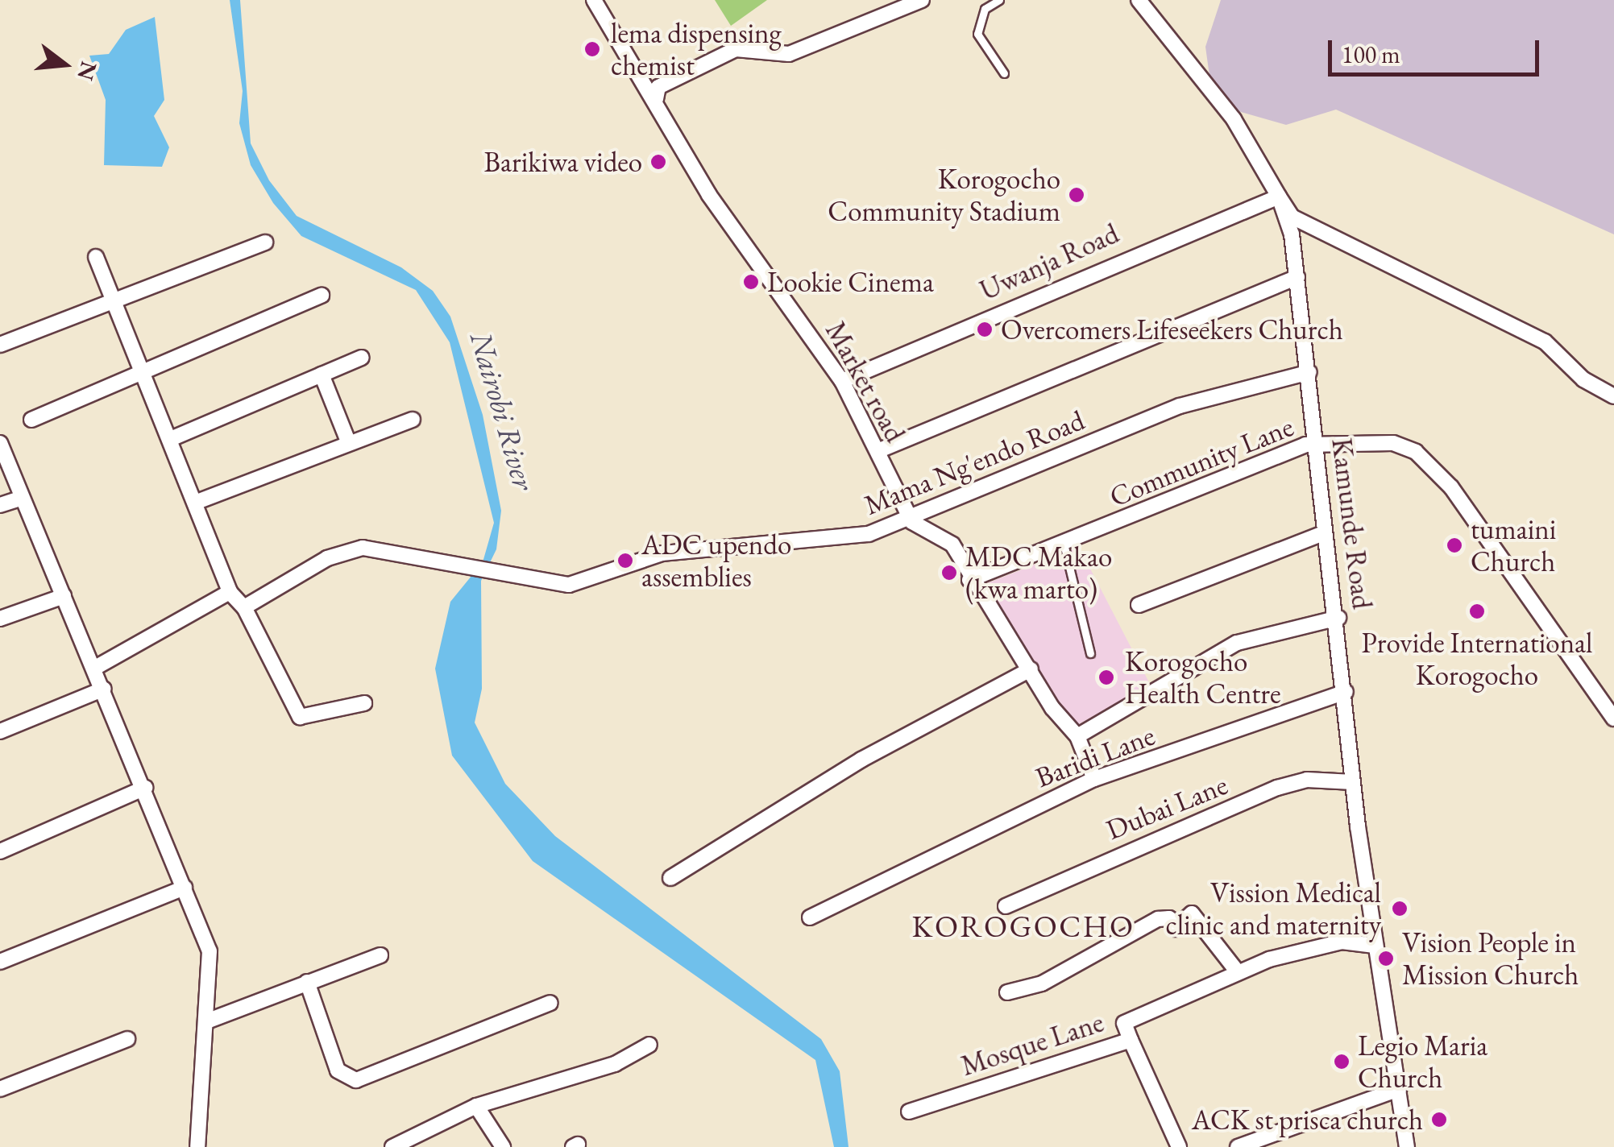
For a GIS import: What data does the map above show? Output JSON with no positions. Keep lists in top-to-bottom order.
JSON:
{
  "streets": {
    "street": [
      "Uwanja Road",
      "Market road",
      "Community Lane",
      "Mama Ng'endo Road",
      "Kamunde Road",
      "Baridi Lane",
      "Dubai Lane",
      "Mosque Lane"
    ]
  },
  "crossings": [
    ["Uwanja Road", "Market road"],
    ["Uwanja Road", "Kamunde Road"],
    ["Market road", "Mama Ng'endo Road"],
    ["Community Lane", "Kamunde Road"],
    ["Mama Ng'endo Road", "Kamunde Road"],
    ["Kamunde Road", "Baridi Lane"],
    ["Kamunde Road", "Dubai Lane"],
    ["Kamunde Road", "Mosque Lane"]
  ],
  "districts": ["KOROGOCHO"],
  "water": ["Nairobi River"],
  "places": [
    "lema dispensing chemist",
    "Barikiwa video",
    "Korogocho Community Stadium",
    "Lookie Cinema",
    "Overcomers Lifeseekers Church",
    "tumaini Church",
    "ADC upendo assemblies",
    "MDC Makao (kwa marto)",
    "Provide International Korogocho",
    "Korogocho Health Centre",
    "Vission Medical clinic and maternity",
    "Vision People in Mission Church",
    "Legio Maria Church",
    "ACK st prisca church"
  ],
  "scale_bar": "100 m",
  "north": "right"
}
